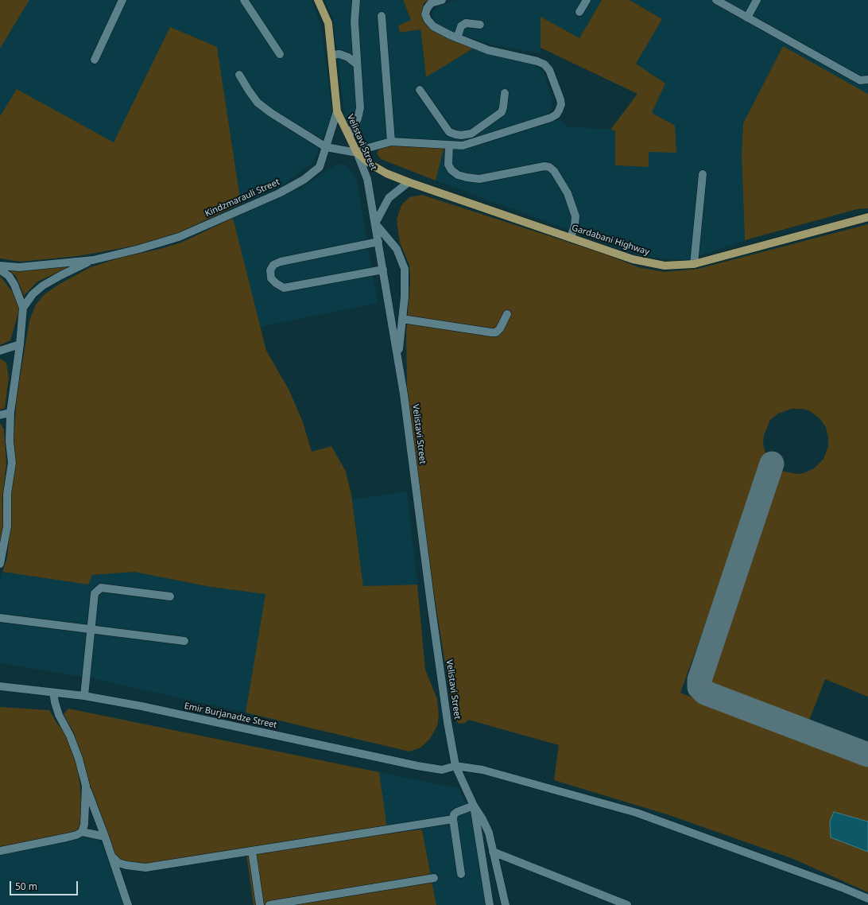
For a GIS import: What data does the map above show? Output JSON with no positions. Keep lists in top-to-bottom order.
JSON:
{
  "streets": {
    "main road": ["Velistavi Street", "Kindzmarauli Street", "Gardabani Highway"],
    "street": ["Emir Burjanadze Street"]
  },
  "crossings": [
    ["Velistavi Street", "Kindzmarauli Street"],
    ["Velistavi Street", "Gardabani Highway"],
    ["Velistavi Street", "Emir Burjanadze Street"]
  ],
  "scale_bar": "50 m"
}
